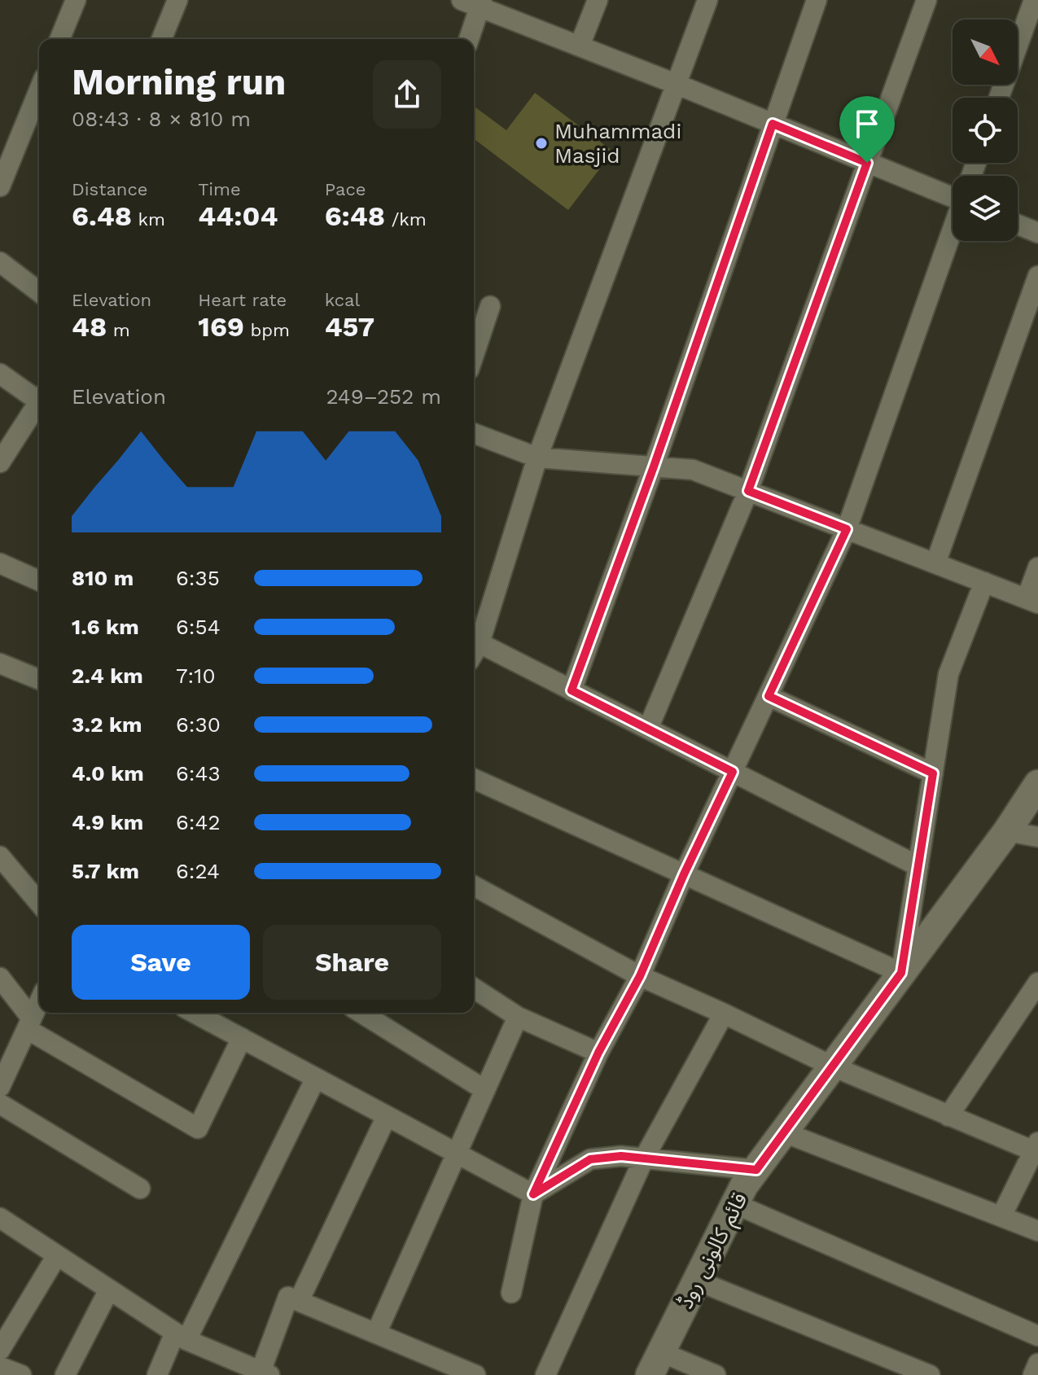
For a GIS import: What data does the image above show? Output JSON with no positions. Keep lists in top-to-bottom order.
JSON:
{
  "streets": {
    "street": ["قائم کالونی روڈ"]
  },
  "places": ["Muhammadi Masjid"],
  "north": "bottom right",
  "page": {
    "heading": ["Morning run", "08:43 · 8 × 810 m"],
    "stats": [
      ["Distance", "6.48 km"],
      ["Time", "44:04"],
      ["Pace", "6:48 /km"],
      ["Elevation", "48 m"],
      ["Heart rate", "169 bpm"],
      ["kcal", "457"]
    ],
    "chart": ["Elevation", "249–252 m"],
    "list": [
      {
        "name": "810 m",
        "note": "6:35"
      },
      {
        "name": "1.6 km",
        "note": "6:54"
      },
      {
        "name": "2.4 km",
        "note": "7:10"
      },
      {
        "name": "3.2 km",
        "note": "6:30"
      },
      {
        "name": "4.0 km",
        "note": "6:43"
      },
      {
        "name": "4.9 km",
        "note": "6:42"
      },
      {
        "name": "5.7 km",
        "note": "6:24"
      }
    ],
    "buttons": ["Save", "Share"]
  }
}
